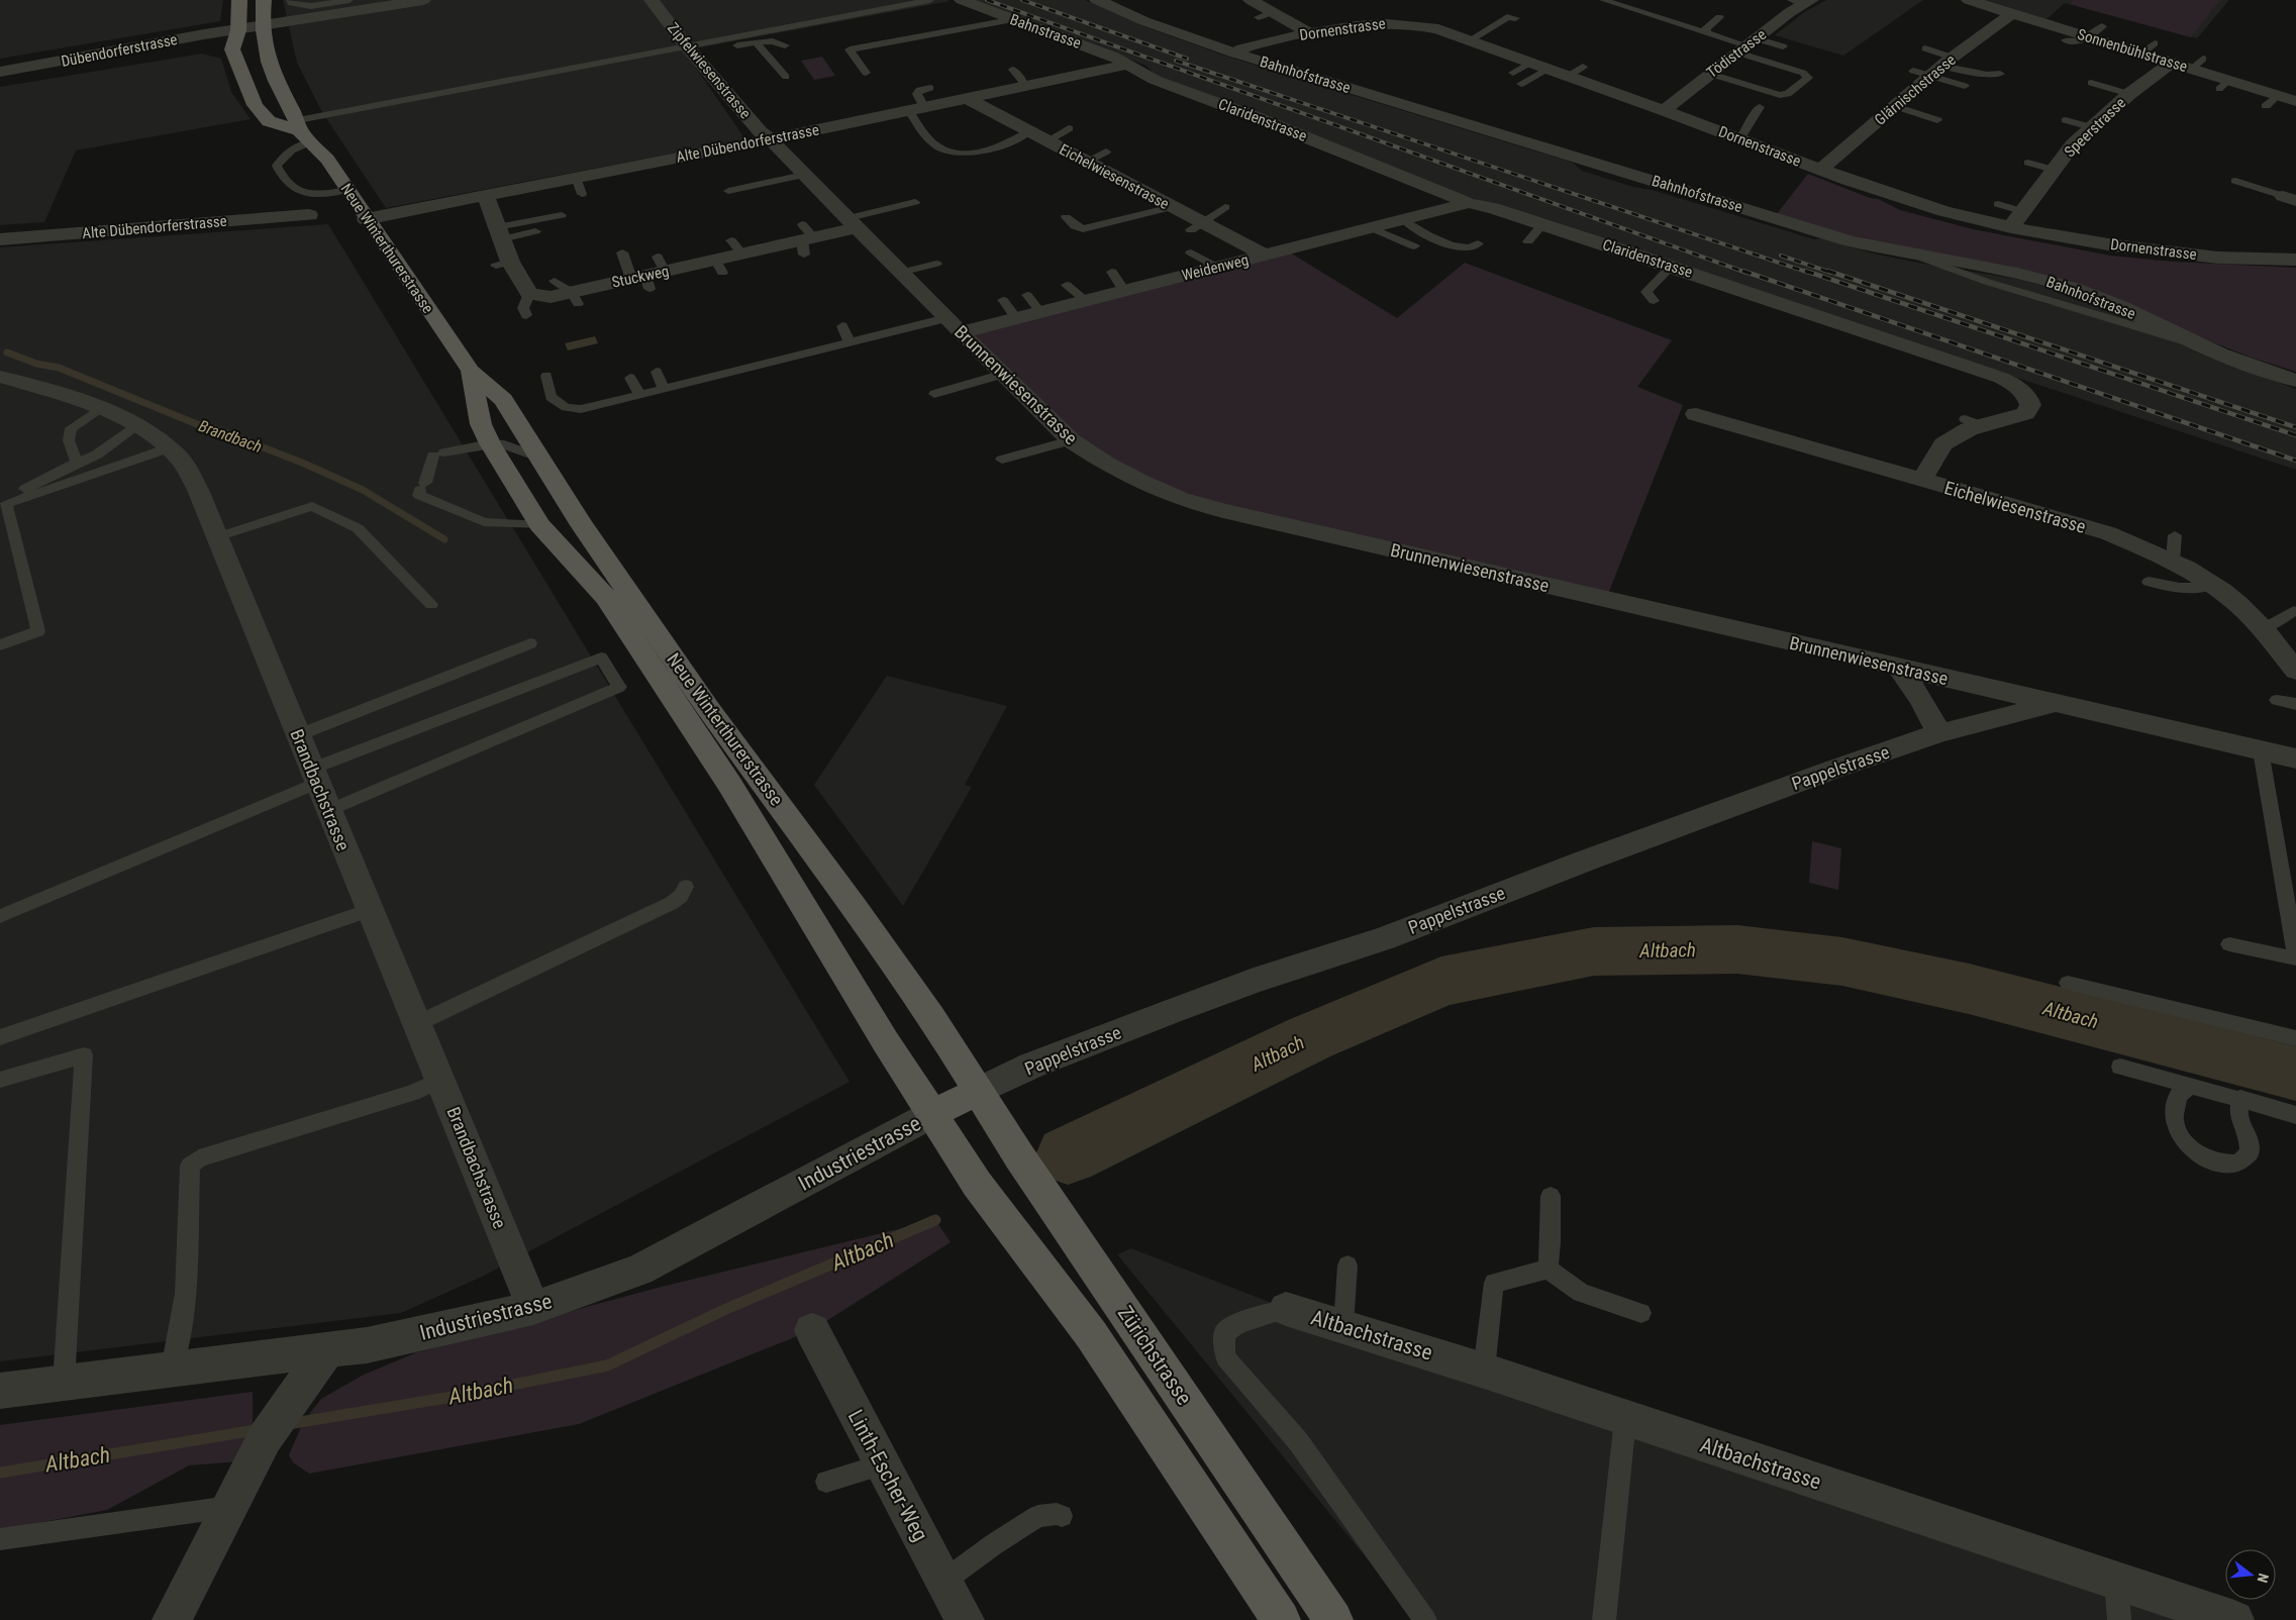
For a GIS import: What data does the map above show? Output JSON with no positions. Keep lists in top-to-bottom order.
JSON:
{
  "streets": {
    "main road": ["Neue Winterthurerstrasse", "Zürichstrasse"],
    "street": [
      "Dornenstrasse",
      "Bahnstrasse",
      "Dübendorferstrasse",
      "Sonnenbühlstrasse",
      "Tödistrasse",
      "Zipfelwiesenstrasse",
      "Bahnhofstrasse",
      "Glärnischstrasse",
      "Claridenstrasse",
      "Speerstrasse",
      "Alte Dübendorferstrasse",
      "Eichelwiesenstrasse",
      "Weidenweg",
      "Stuckweg",
      "Brunnenwiesenstrasse",
      "Pappelstrasse",
      "Brandbachstrasse",
      "Industriestrasse",
      "Altbachstrasse",
      "Linth-Escher-Weg"
    ]
  },
  "crossings": [
    ["Dornenstrasse", "Tödistrasse"],
    ["Dornenstrasse", "Bahnhofstrasse"],
    ["Dornenstrasse", "Glärnischstrasse"],
    ["Dornenstrasse", "Speerstrasse"],
    ["Bahnstrasse", "Claridenstrasse"],
    ["Bahnstrasse", "Alte Dübendorferstrasse"],
    ["Sonnenbühlstrasse", "Glärnischstrasse"],
    ["Sonnenbühlstrasse", "Speerstrasse"],
    ["Zipfelwiesenstrasse", "Alte Dübendorferstrasse"],
    ["Zipfelwiesenstrasse", "Brunnenwiesenstrasse"],
    ["Claridenstrasse", "Alte Dübendorferstrasse"],
    ["Claridenstrasse", "Eichelwiesenstrasse"],
    ["Claridenstrasse", "Weidenweg"],
    ["Alte Dübendorferstrasse", "Eichelwiesenstrasse"],
    ["Alte Dübendorferstrasse", "Neue Winterthurerstrasse"],
    ["Alte Dübendorferstrasse", "Brunnenwiesenstrasse"],
    ["Eichelwiesenstrasse", "Weidenweg"],
    ["Neue Winterthurerstrasse", "Pappelstrasse"],
    ["Neue Winterthurerstrasse", "Industriestrasse"],
    ["Neue Winterthurerstrasse", "Zürichstrasse"],
    ["Weidenweg", "Brunnenwiesenstrasse"],
    ["Stuckweg", "Brunnenwiesenstrasse"],
    ["Brunnenwiesenstrasse", "Pappelstrasse"],
    ["Pappelstrasse", "Zürichstrasse"],
    ["Brandbachstrasse", "Industriestrasse"]
  ],
  "water": ["Brandbach", "Altbach"],
  "north": "right"
}
